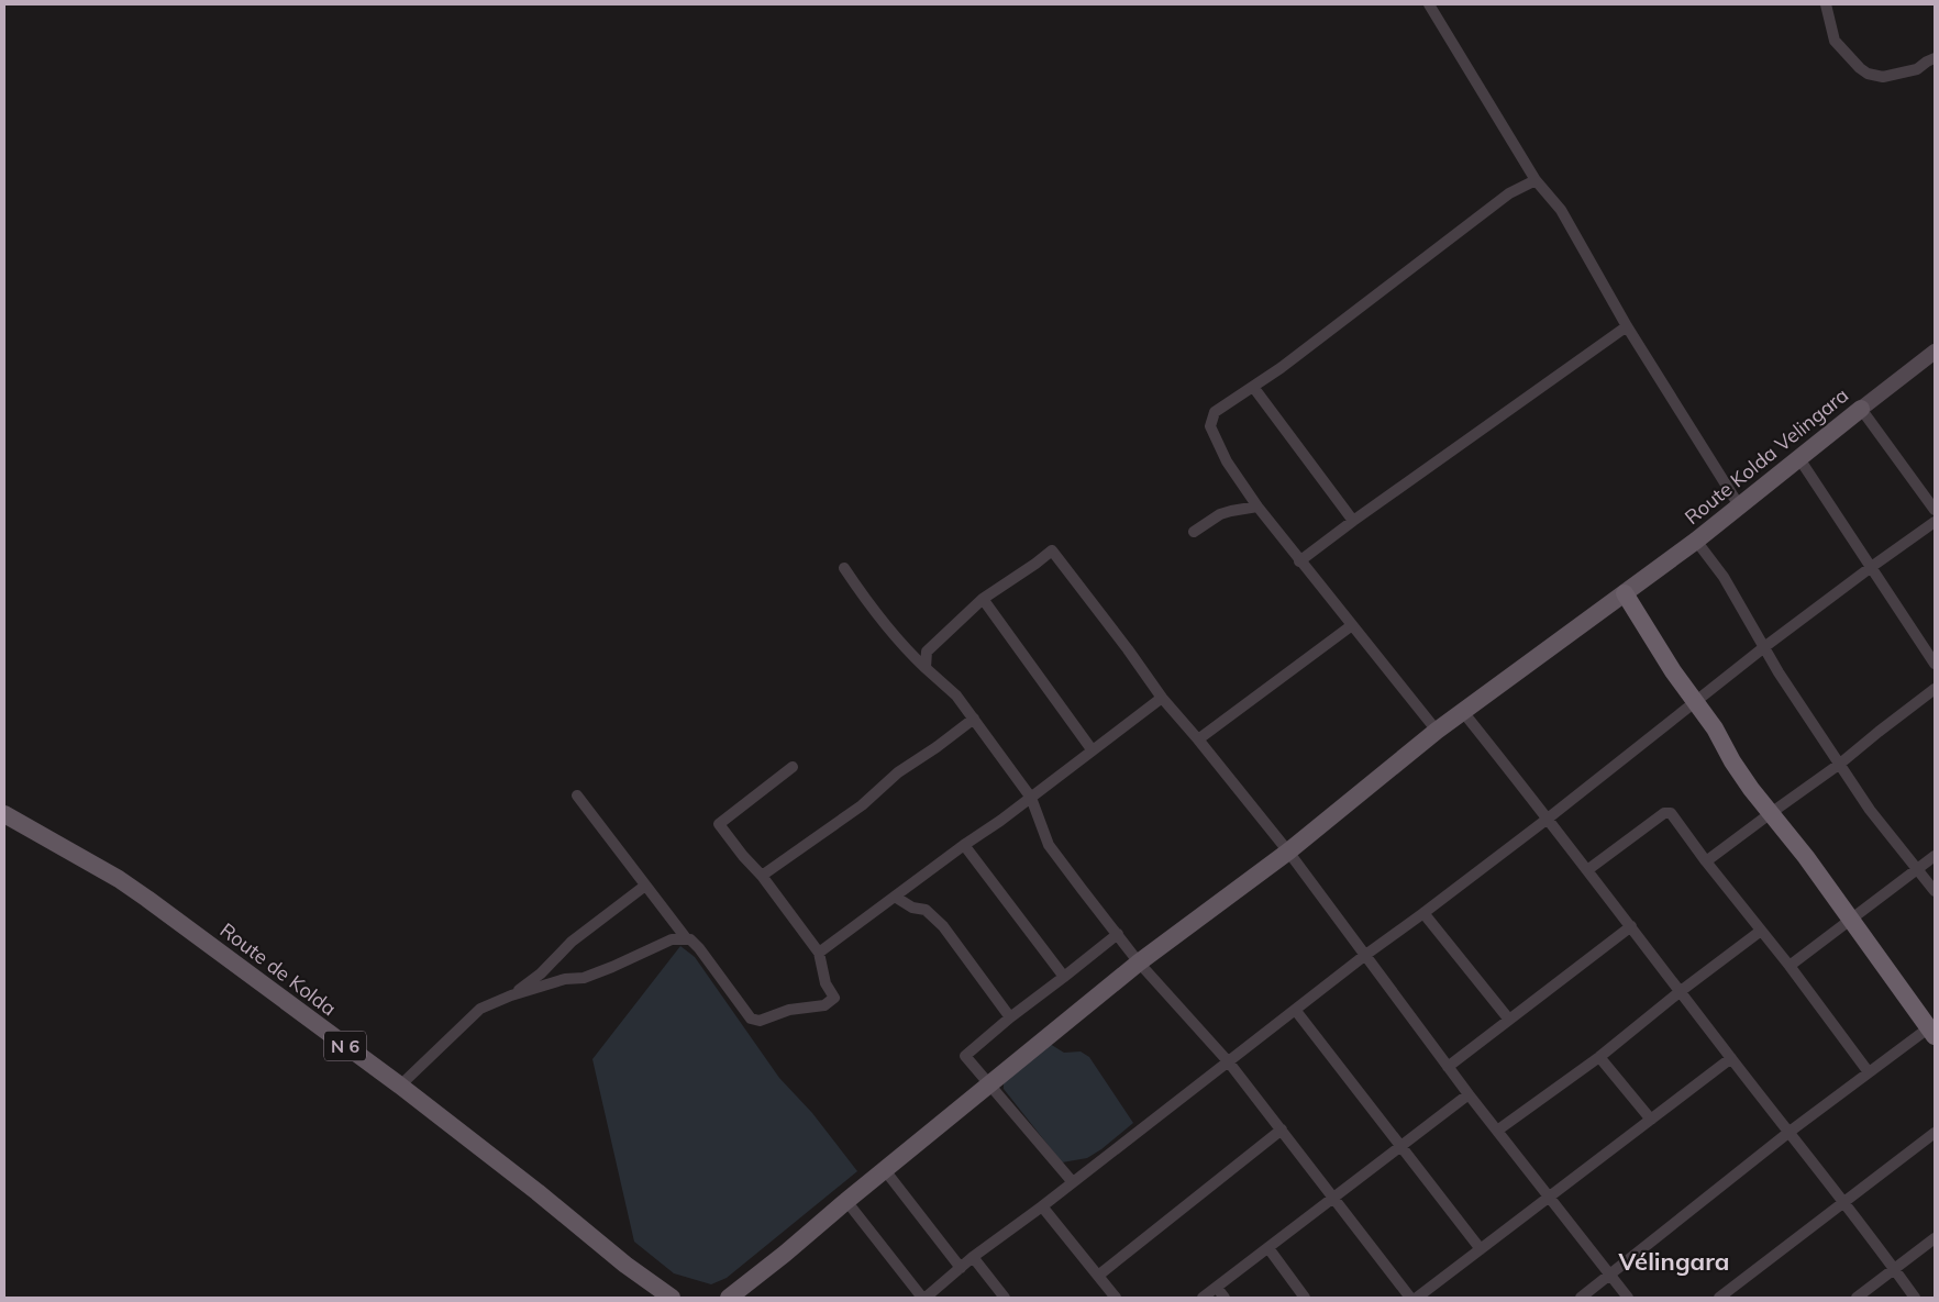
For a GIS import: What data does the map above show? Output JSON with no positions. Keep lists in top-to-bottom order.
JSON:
{
  "streets": {
    "main road": ["Route Kolda Velingara", "Route de Kolda", "N 6"]
  },
  "districts": ["Vélingara"]
}
